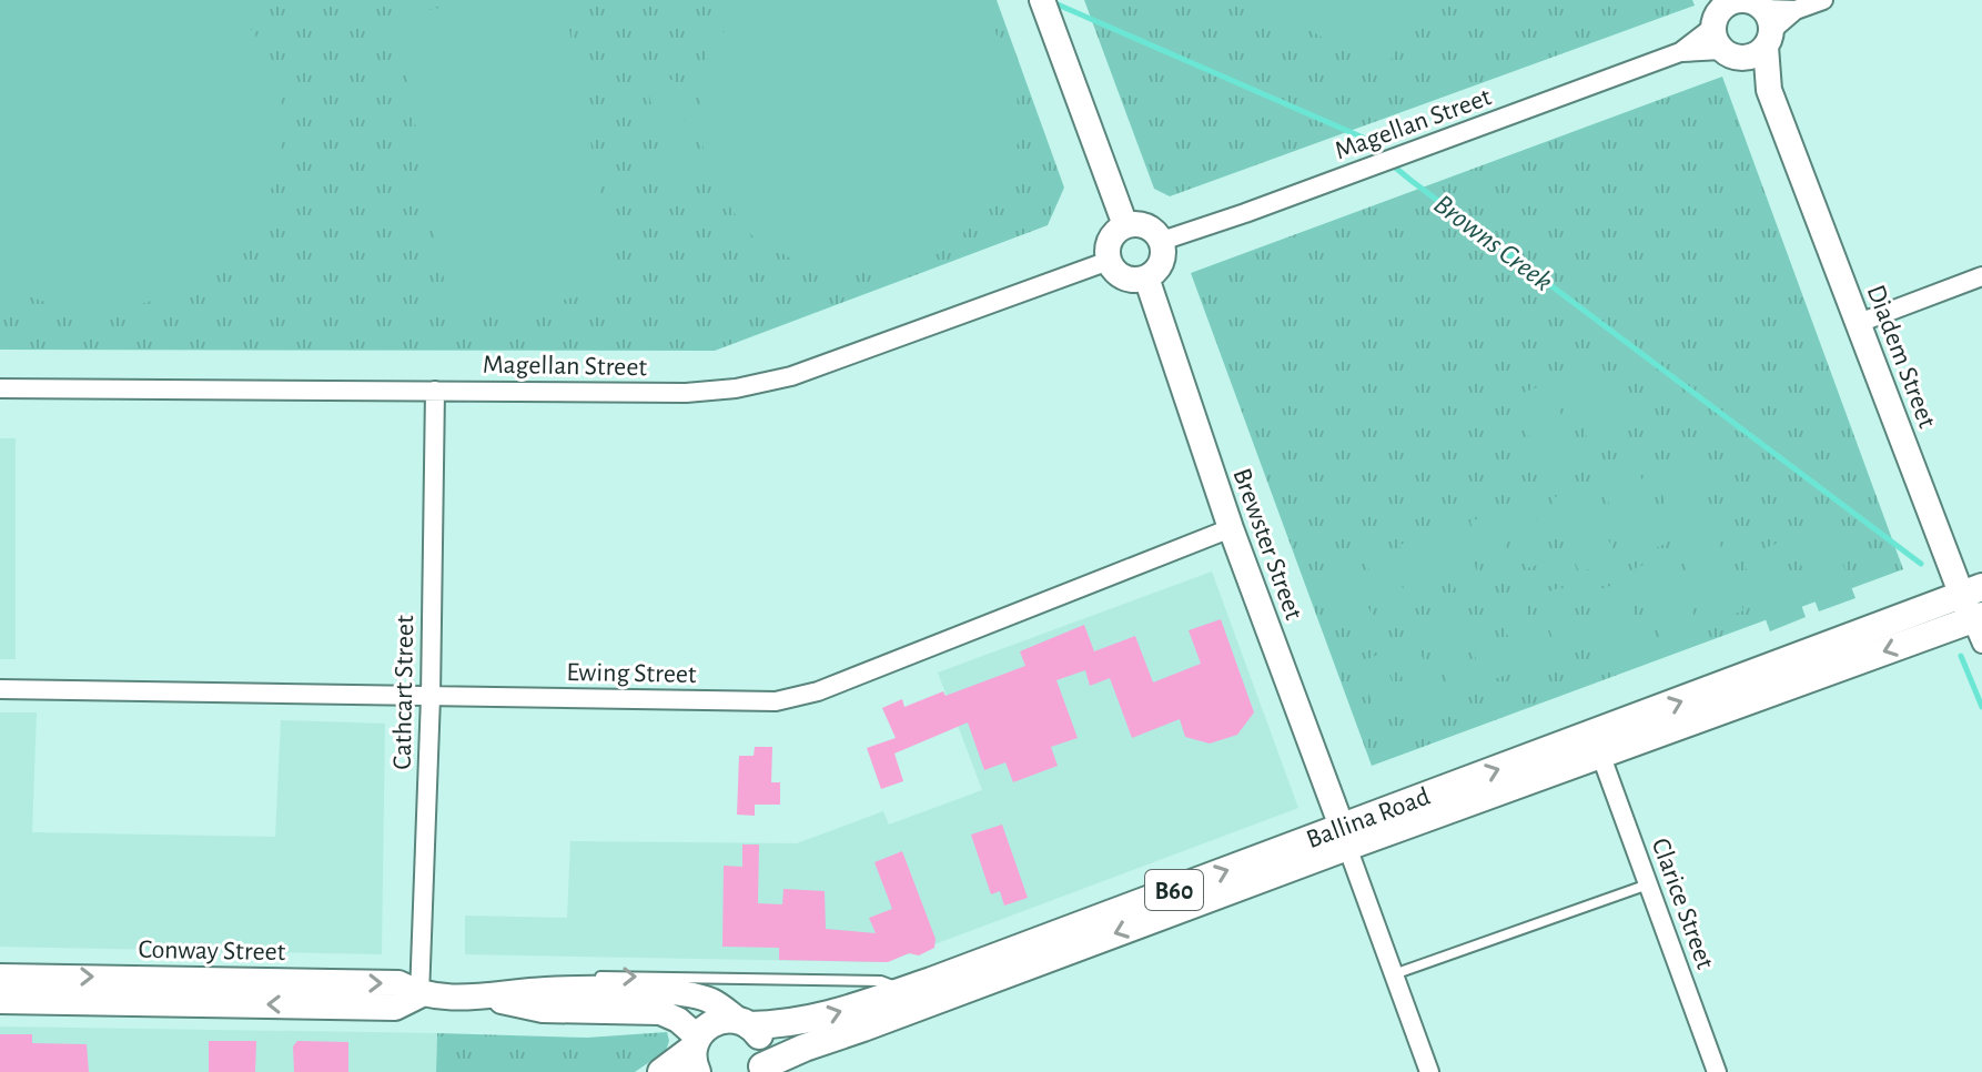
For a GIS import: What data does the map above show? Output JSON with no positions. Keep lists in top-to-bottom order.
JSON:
{
  "streets": {
    "main road": ["Ballina Road", "B60"],
    "street": [
      "Magellan Street",
      "Diadem Street",
      "Brewster Street",
      "Ewing Street",
      "Cathcart Street",
      "Clarice Street",
      "Conway Street"
    ]
  },
  "crossings": [
    ["Magellan Street", "Diadem Street"],
    ["Magellan Street", "Brewster Street"],
    ["Magellan Street", "Cathcart Street"],
    ["Diadem Street", "Ballina Road"],
    ["Brewster Street", "Ewing Street"],
    ["Brewster Street", "Ballina Road"],
    ["Ewing Street", "Cathcart Street"],
    ["Cathcart Street", "Conway Street"],
    ["Ballina Road", "B60"],
    ["Ballina Road", "Clarice Street"],
    ["Ballina Road", "Conway Street"],
    ["B60", "Conway Street"]
  ],
  "water": ["Browns Creek"]
}
